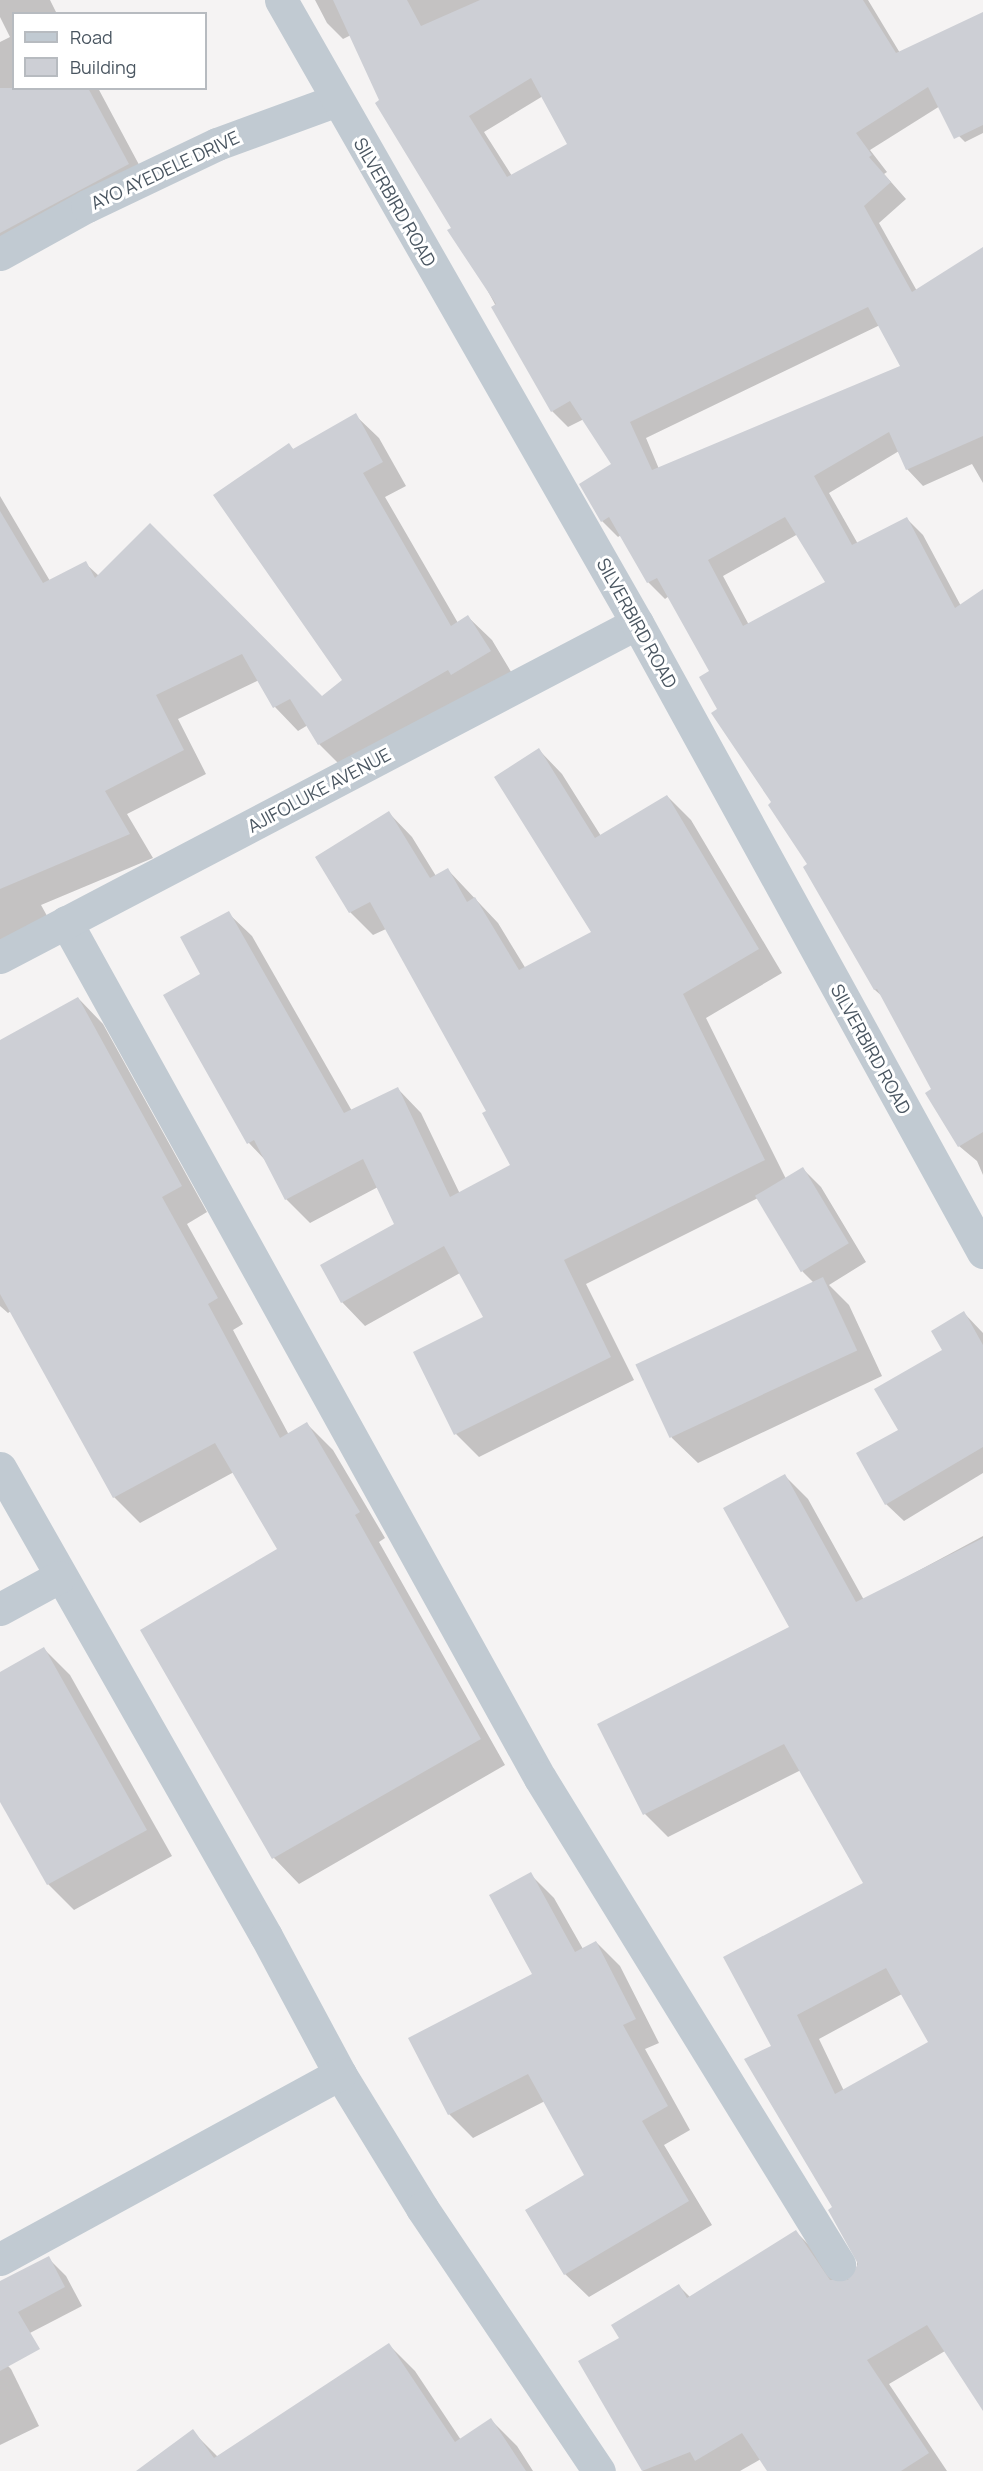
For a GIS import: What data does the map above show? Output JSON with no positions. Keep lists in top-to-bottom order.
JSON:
{
  "streets": {
    "street": ["AYO AYEDELE DRIVE", "SILVERBIRD ROAD", "AJIFOLUKE AVENUE"]
  },
  "crossings": [
    ["AYO AYEDELE DRIVE", "SILVERBIRD ROAD"],
    ["SILVERBIRD ROAD", "AJIFOLUKE AVENUE"]
  ],
  "legend": ["Road", "Building"]
}
